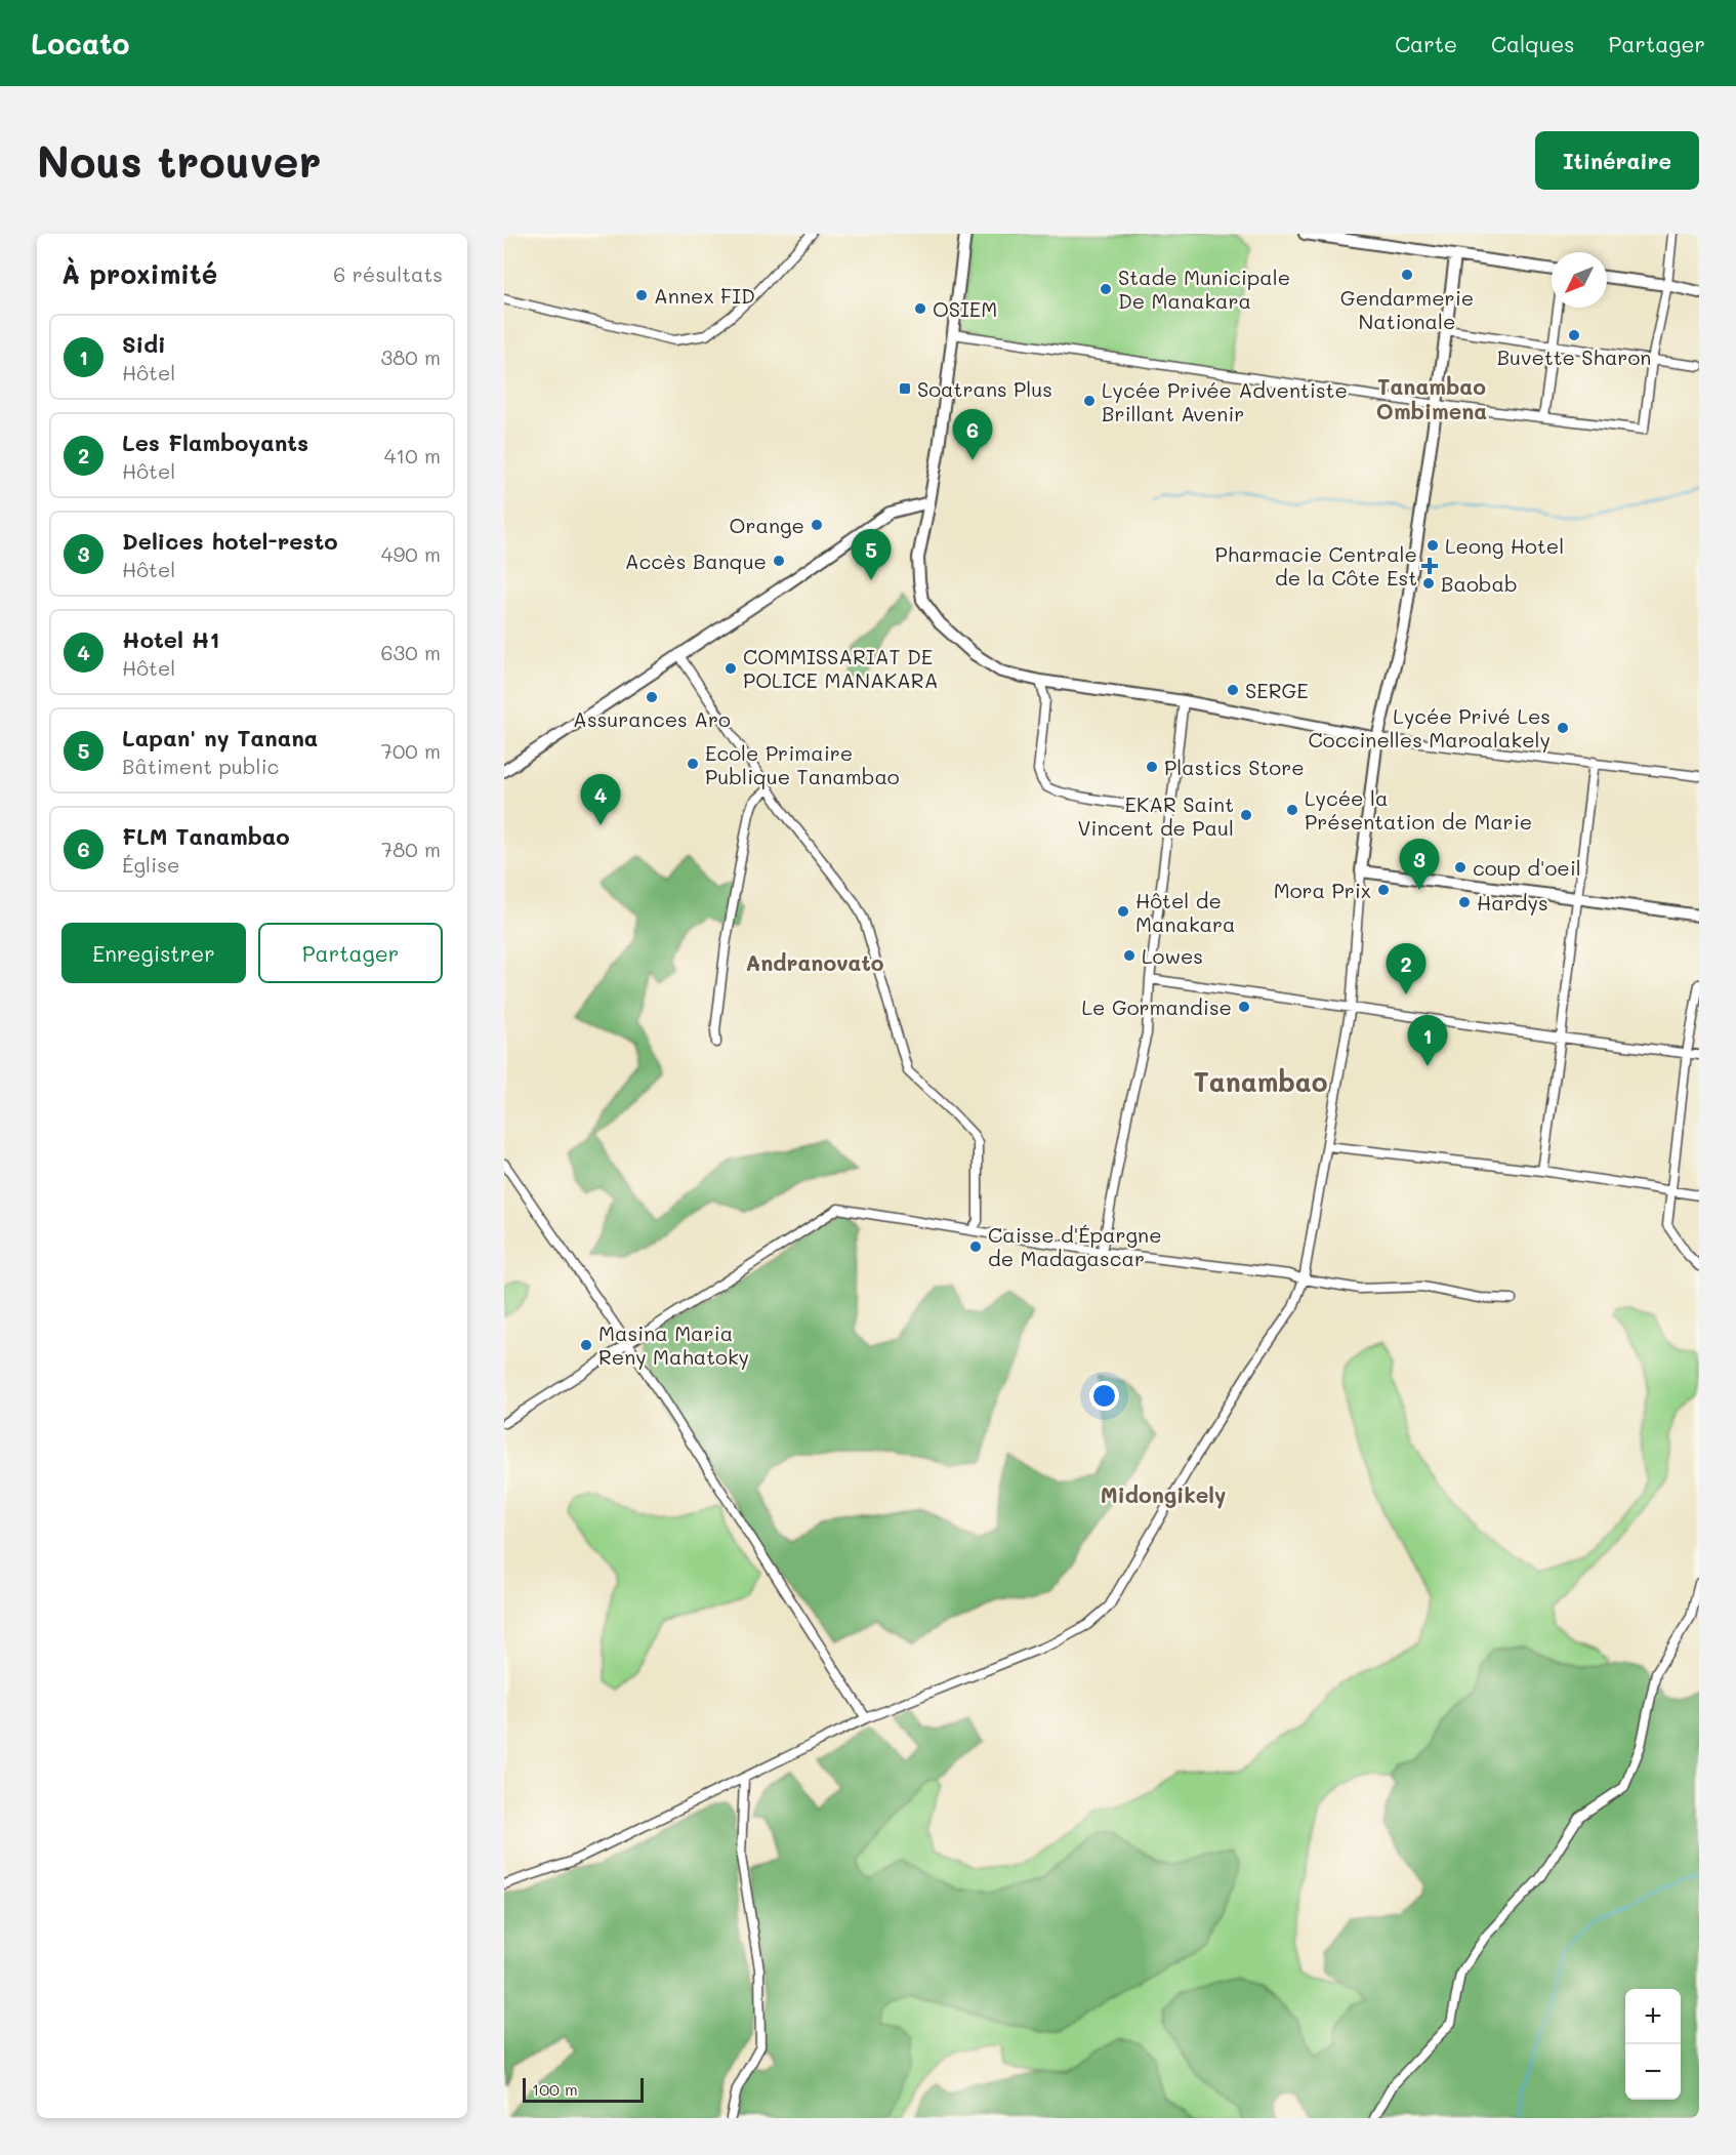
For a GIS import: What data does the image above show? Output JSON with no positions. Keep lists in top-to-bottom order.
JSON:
{
  "districts": [
    "Tanambao Ombimena",
    "Andranovato",
    "Tanambao",
    "Midongikely"
  ],
  "places": {
    "other": [
      "Gendarmerie Nationale",
      "Stade Municipale De Manakara",
      "Annex FID",
      "OSIEM",
      "Buvette Sharon",
      "Lycée Privée Adventiste Brillant Avenir",
      "Orange",
      "Leong Hotel",
      "Accès Banque",
      "Baobab",
      "COMMISSARIAT DE POLICE MANAKARA",
      "SERGE",
      "Assurances Aro",
      "Lycée Privé Les Coccinelles Maroalakely",
      "Ecole Primaire Publique Tanambao",
      "Plastics Store",
      "Lycée la Présentation de Marie",
      "EKAR Saint Vincent de Paul",
      "coup d'oeil",
      "Mora Prix",
      "Hardys",
      "Hôtel de Manakara",
      "Lowes",
      "Le Gormandise",
      "Caisse d'Épargne de Madagascar",
      "Masina Maria Reny Mahatoky"
    ],
    "transit": ["Soatrans Plus"],
    "health": ["Pharmacie Centrale de la Côte Est"]
  },
  "scale_bar": "100 m",
  "north": "bottom left",
  "page": {
    "header": "Locato",
    "nav": ["Carte", "Calques", "Partager"],
    "buttons": [
      "Itinéraire",
      ["Enregistrer", "Partager"]
    ],
    "title": "Nous trouver",
    "heading": ["À proximité", "6 résultats"],
    "list": [
      {
        "mark": "1",
        "name": "Sidi",
        "note": "Hôtel",
        "value": "380 m"
      },
      {
        "mark": "2",
        "name": "Les Flamboyants",
        "note": "Hôtel",
        "value": "410 m"
      },
      {
        "mark": "3",
        "name": "Delices hotel-resto",
        "note": "Hôtel",
        "value": "490 m"
      },
      {
        "mark": "4",
        "name": "Hotel H1",
        "note": "Hôtel",
        "value": "630 m"
      },
      {
        "mark": "5",
        "name": "Lapan' ny Tanana",
        "note": "Bâtiment public",
        "value": "700 m"
      },
      {
        "mark": "6",
        "name": "FLM Tanambao",
        "note": "Église",
        "value": "780 m"
      }
    ],
    "pins": [
      "6",
      "5",
      "4",
      "3",
      "2",
      "1"
    ],
    "map_buttons": ["+", "−"],
    "scale": "100 m"
  }
}
